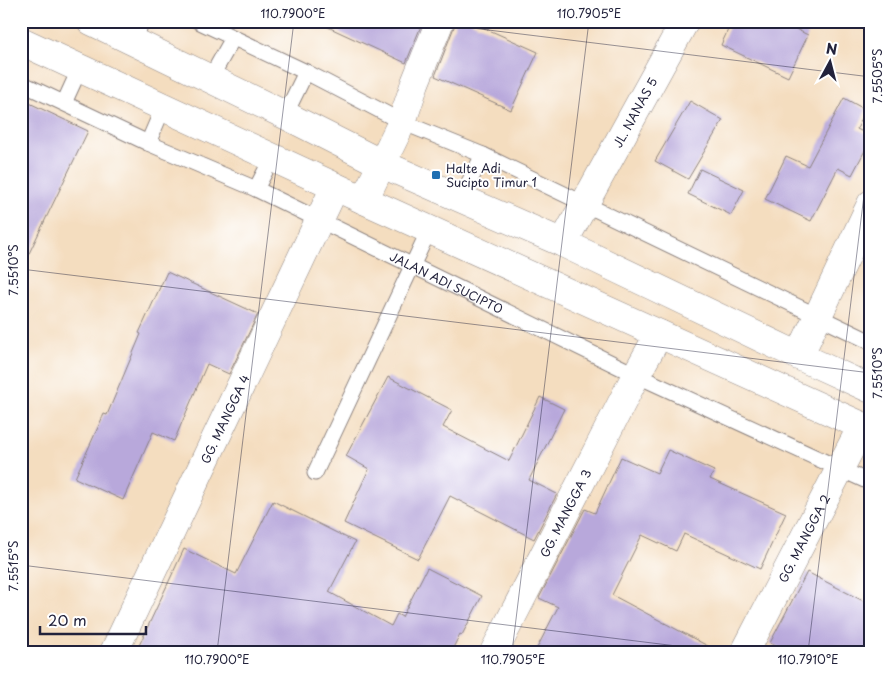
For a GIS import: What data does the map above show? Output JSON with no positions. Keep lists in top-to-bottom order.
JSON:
{
  "streets": {
    "main road": [
      "JL. NANAS 5",
      "GG. MANGGA 4",
      "GG. MANGGA 3",
      "GG. MANGGA 2"
    ],
    "lane": ["JALAN ADI SUCIPTO"]
  },
  "crossings": [
    ["JALAN ADI SUCIPTO", "GG. MANGGA 4"],
    ["JALAN ADI SUCIPTO", "GG. MANGGA 3"],
    ["JALAN ADI SUCIPTO", "GG. MANGGA 2"]
  ],
  "places": {
    "transit": ["Halte Adi Sucipto Timur 1"]
  },
  "scale_bar": "20 m",
  "north": "top",
  "coordinates": [
    "110.7900°E",
    "110.7905°E",
    "7.5505°S",
    "7.5510°S",
    "7.5515°S",
    "110.7910°E"
  ]
}
